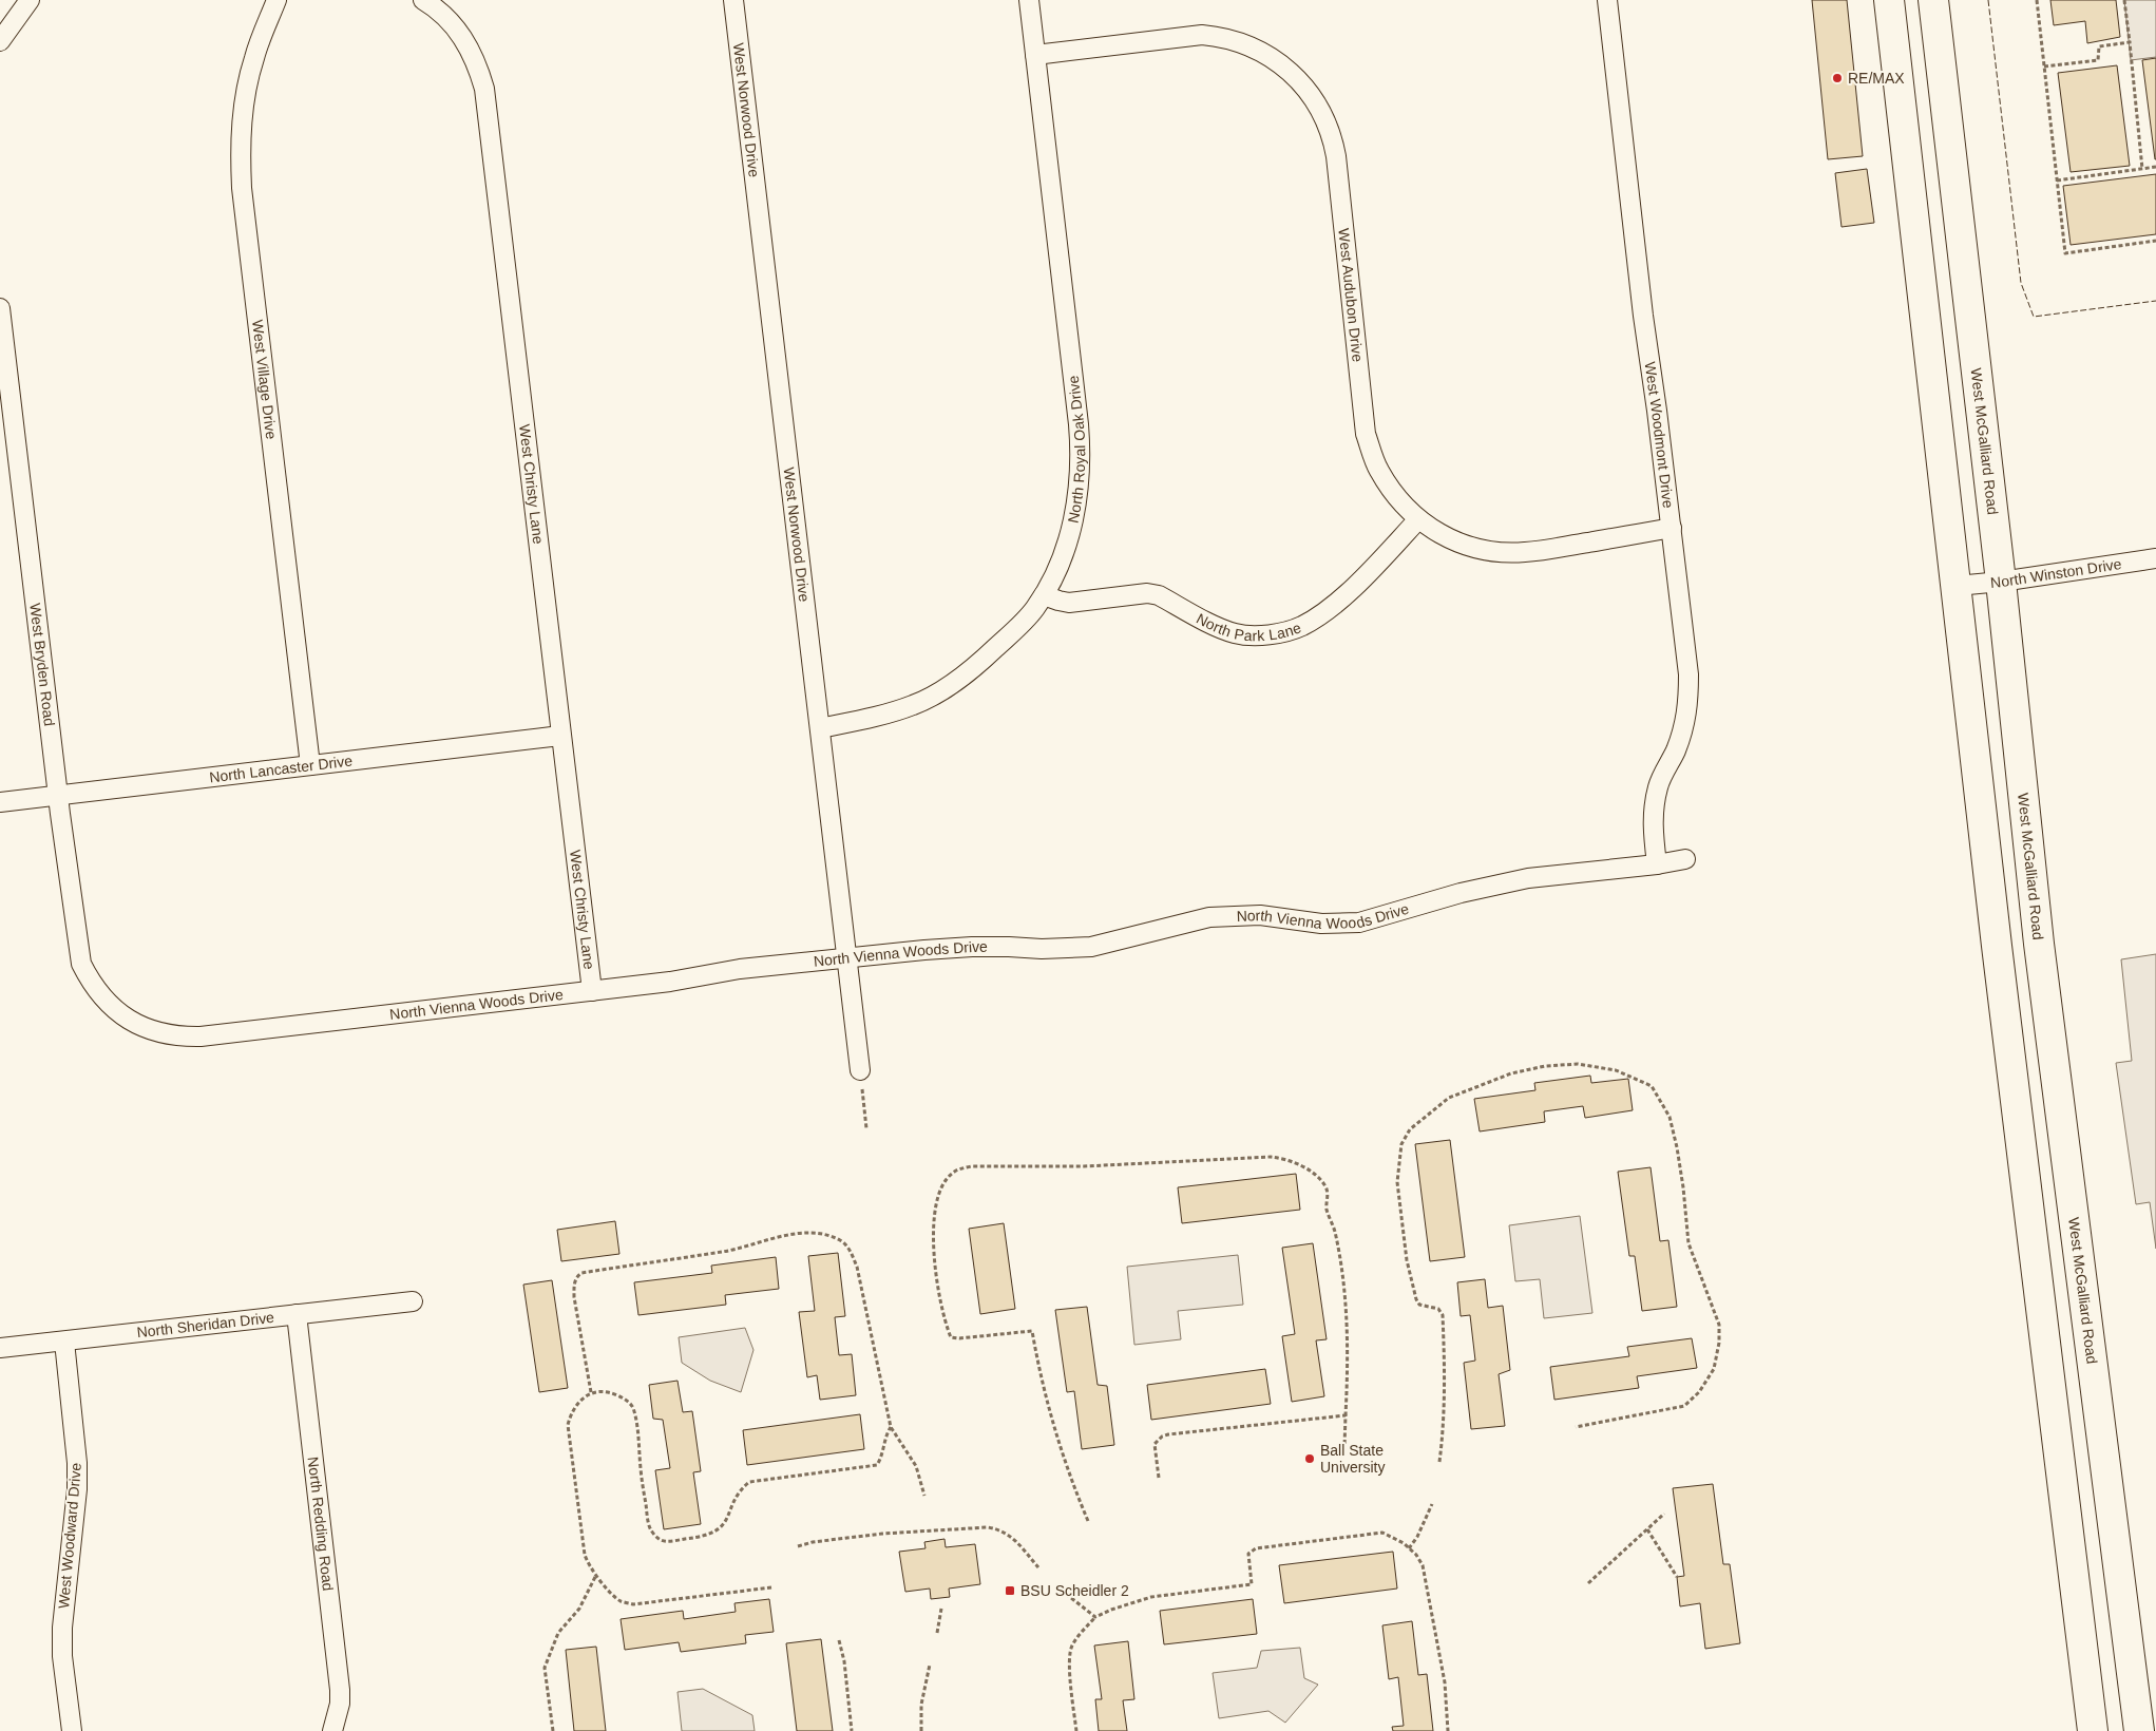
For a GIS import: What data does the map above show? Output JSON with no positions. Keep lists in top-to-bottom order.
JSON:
{
  "streets": {
    "main road": ["West McGalliard Road"],
    "street": [
      "West Norwood Drive",
      "West Audubon Drive",
      "West Village Drive",
      "West Woodmont Drive",
      "North Royal Oak Drive",
      "West Christy Lane",
      "North Winston Drive",
      "North Park Lane",
      "West Bryden Road",
      "North Lancaster Drive",
      "North Vienna Woods Drive",
      "North Sheridan Drive",
      "North Redding Road",
      "West Woodward Drive"
    ]
  },
  "crossings": [
    ["West Norwood Drive", "North Royal Oak Drive"],
    ["West Norwood Drive", "North Vienna Woods Drive"],
    ["West Audubon Drive", "West Woodmont Drive"],
    ["West Audubon Drive", "North Royal Oak Drive"],
    ["West Audubon Drive", "North Park Lane"],
    ["West Village Drive", "North Lancaster Drive"],
    ["West Woodmont Drive", "North Vienna Woods Drive"],
    ["West McGalliard Road", "North Winston Drive"],
    ["North Royal Oak Drive", "North Park Lane"],
    ["West Christy Lane", "North Lancaster Drive"],
    ["West Christy Lane", "North Vienna Woods Drive"],
    ["West Bryden Road", "North Lancaster Drive"],
    ["West Bryden Road", "North Vienna Woods Drive"],
    ["North Sheridan Drive", "North Redding Road"],
    ["North Sheridan Drive", "West Woodward Drive"]
  ],
  "places": {
    "other": ["RE/MAX", "Ball State University"],
    "transit": ["BSU Scheidler 2"]
  }
}
